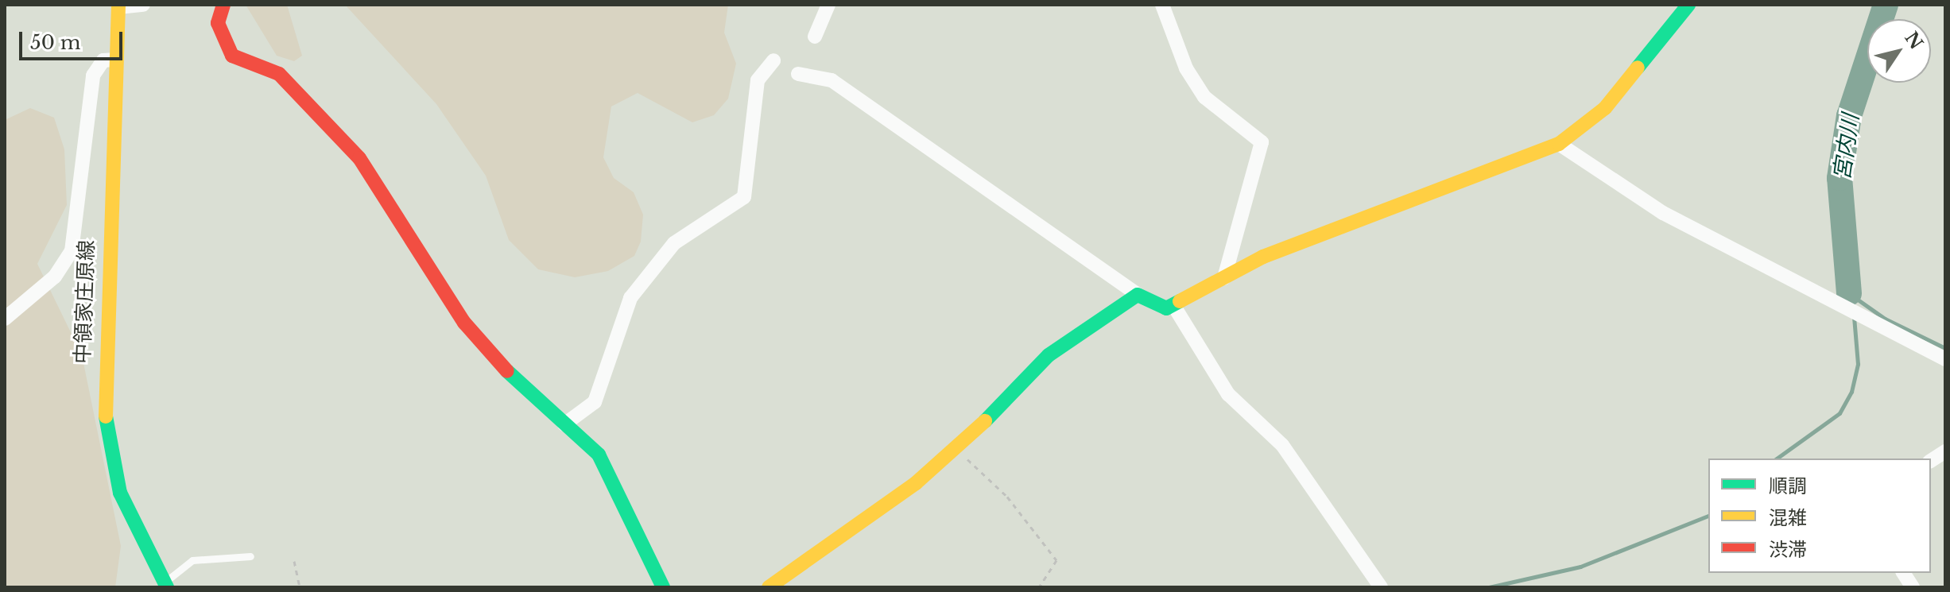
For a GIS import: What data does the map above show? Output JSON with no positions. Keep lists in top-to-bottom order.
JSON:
{
  "streets": {
    "street": ["中領家庄原線"]
  },
  "water": ["宮内川"],
  "legend": ["順調", "混雑", "渋滞"],
  "scale_bar": "50 m",
  "north": "top right"
}
